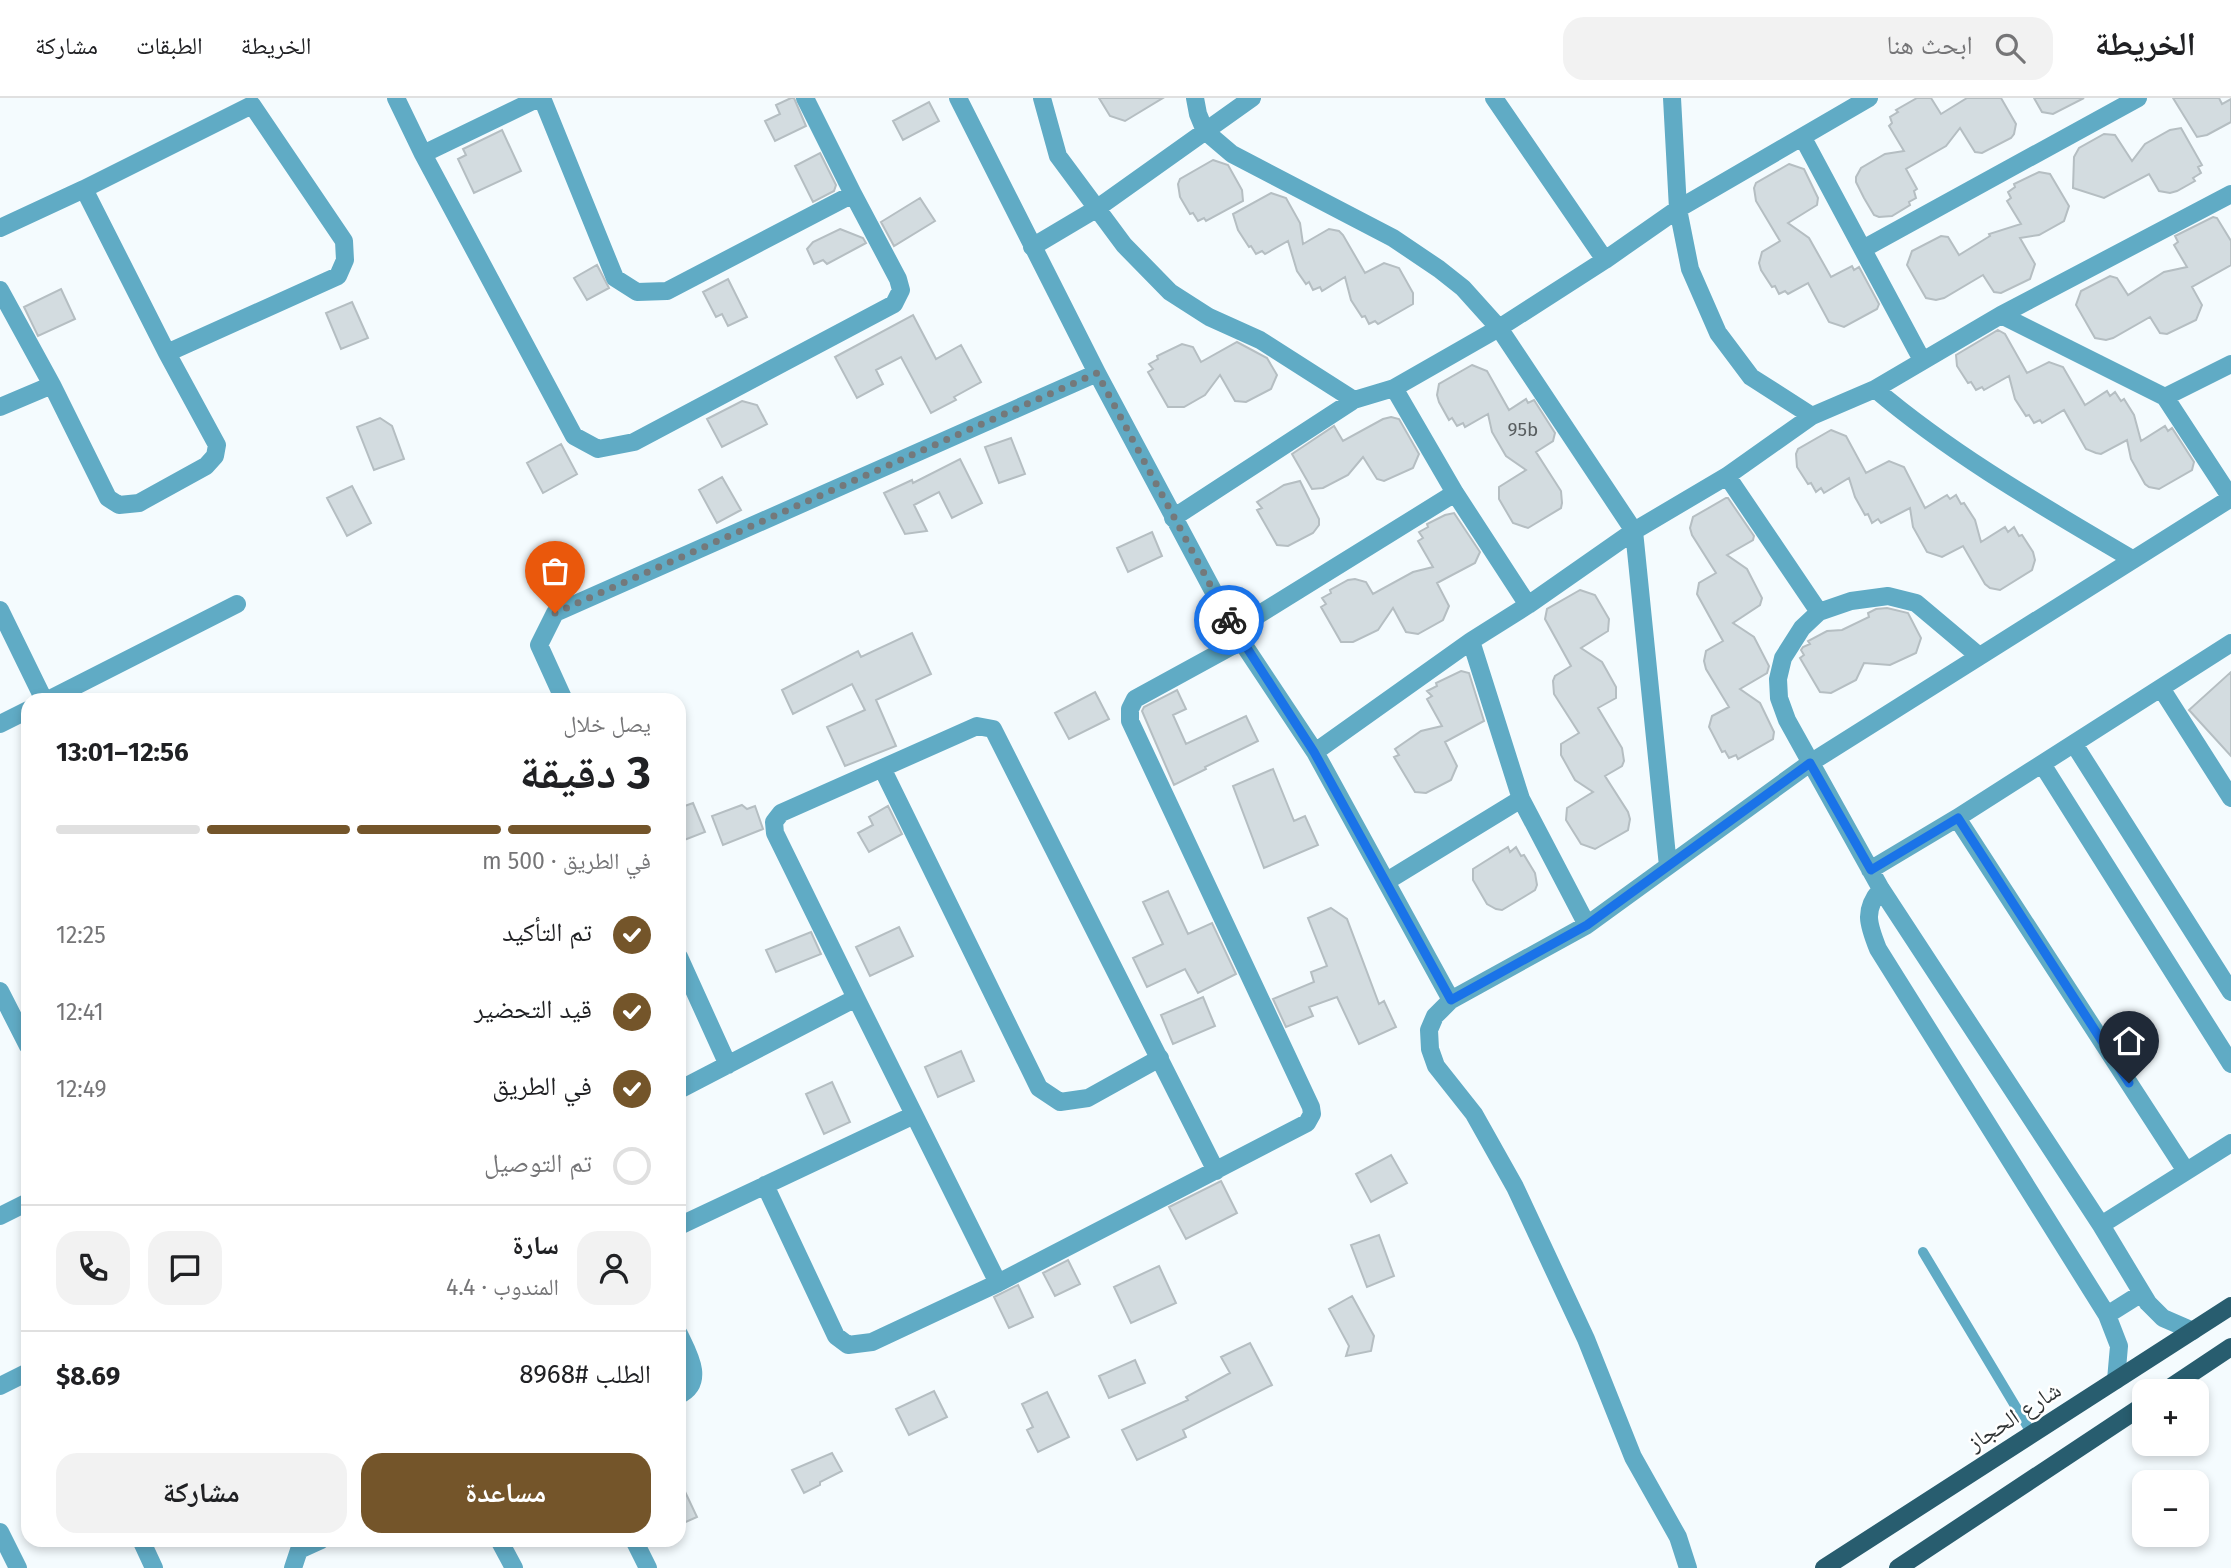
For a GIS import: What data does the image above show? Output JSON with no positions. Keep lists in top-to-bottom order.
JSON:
{
  "streets": {
    "main road": ["شارع الحجاز"]
  },
  "house_numbers": ["95b"],
  "page": {
    "header": "الخريطة",
    "search": "ابحث هنا",
    "nav": ["الخريطة", "الطبقات", "مشاركة"],
    "heading": ["3 دقيقة", "يصل خلال", "12:56–13:01"],
    "panel": [
      "سارة",
      "المندوب · 4.4",
      "الطلب #8968",
      "$8.69"
    ],
    "bar": "في الطريق · 500 m",
    "list": [
      ["تم التأكيد", "12:25"],
      ["قيد التحضير", "12:41"],
      ["في الطريق", "12:49"],
      "تم التوصيل"
    ],
    "map_buttons": ["+", "−"],
    "buttons": ["مساعدة", "مشاركة"]
  }
}
